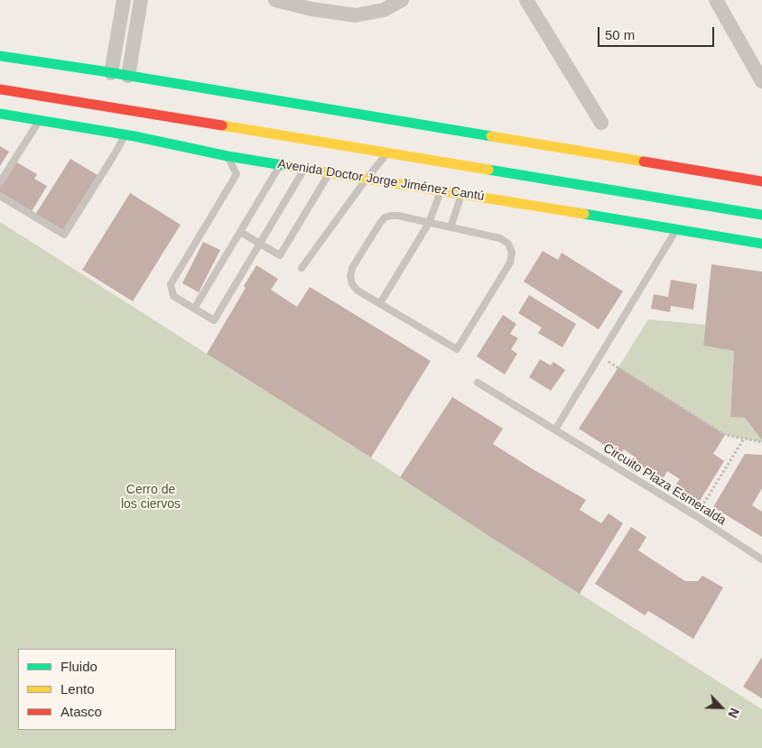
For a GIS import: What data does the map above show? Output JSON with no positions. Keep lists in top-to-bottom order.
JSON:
{
  "streets": {
    "main road": ["Avenida Doctor Jorge Jiménez Cantú"],
    "lane": ["Circuito Plaza Esmeralda"]
  },
  "parks": ["Cerro de los ciervos"],
  "legend": ["Fluido", "Lento", "Atasco"],
  "scale_bar": "50 m",
  "north": "bottom right"
}
